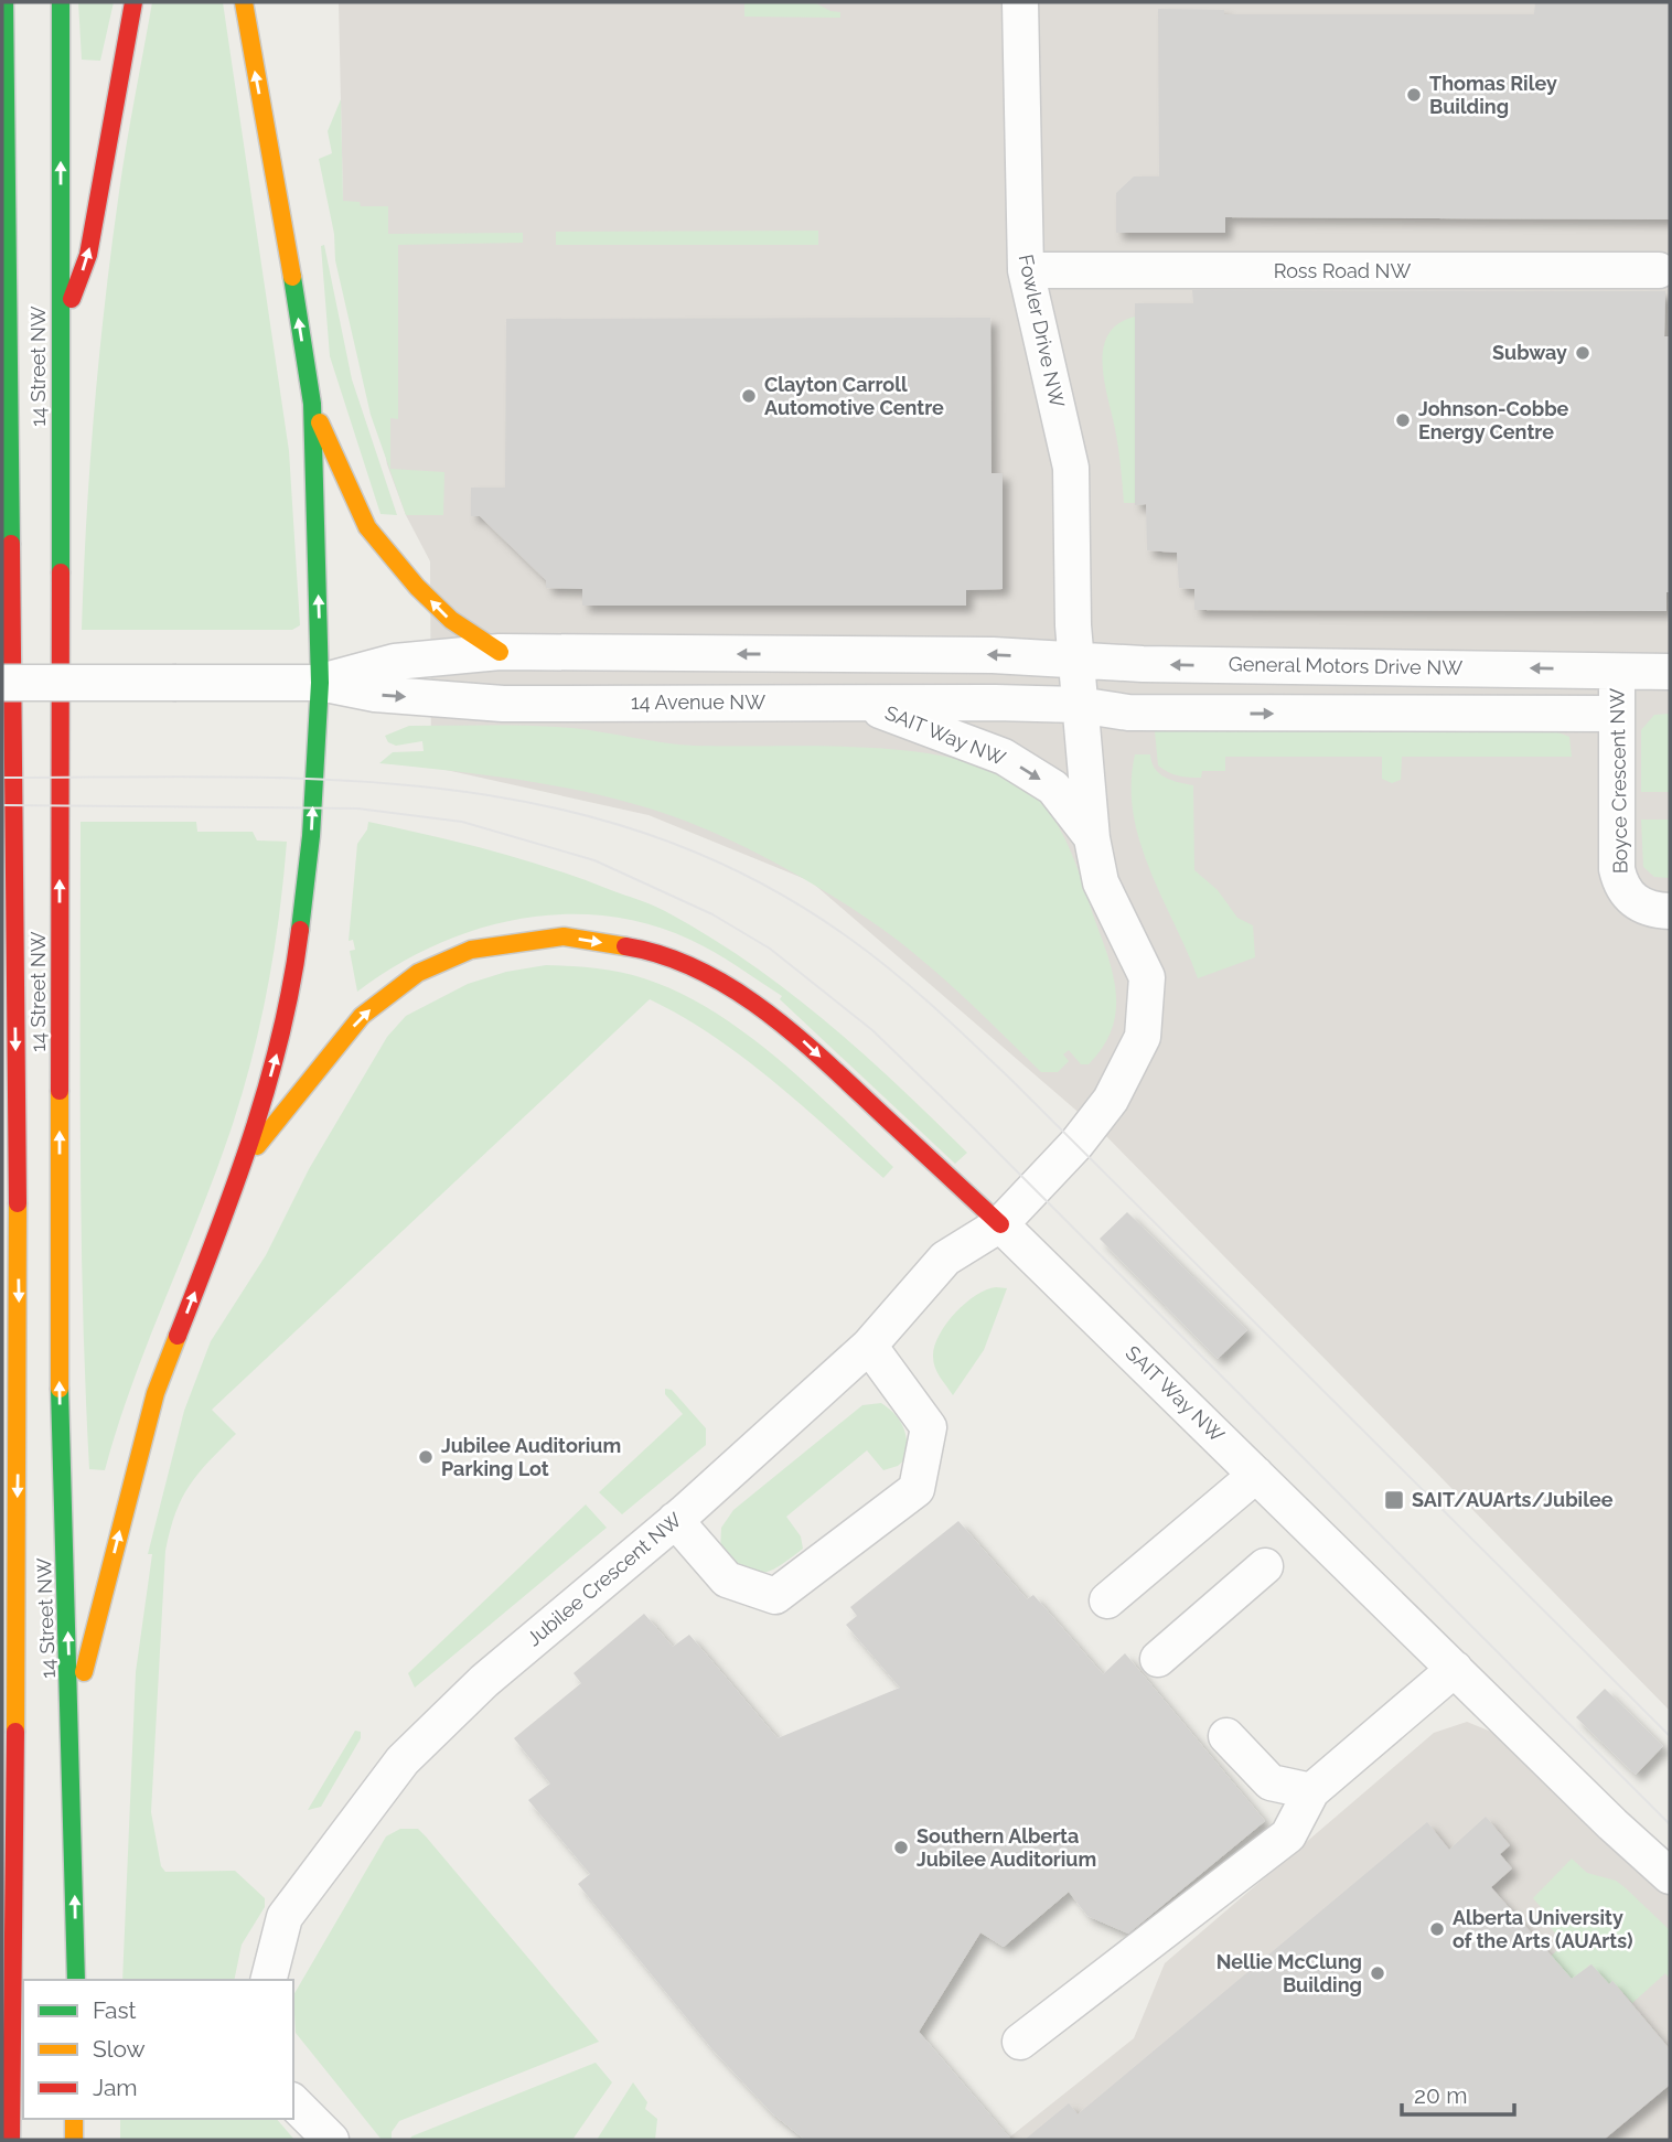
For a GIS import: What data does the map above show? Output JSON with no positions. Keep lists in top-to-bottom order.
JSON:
{
  "streets": {
    "main road": ["14 Street NW"],
    "street": [
      "Ross Road NW",
      "Fowler Drive NW",
      "General Motors Drive NW",
      "14 Avenue NW",
      "SAIT Way NW",
      "Boyce Crescent NW",
      "Jubilee Crescent NW"
    ]
  },
  "crossings": [
    ["Ross Road NW", "Fowler Drive NW"],
    ["Fowler Drive NW", "General Motors Drive NW"],
    ["Fowler Drive NW", "14 Avenue NW"],
    ["Fowler Drive NW", "SAIT Way NW"],
    ["General Motors Drive NW", "14 Avenue NW"],
    ["General Motors Drive NW", "SAIT Way NW"],
    ["General Motors Drive NW", "Boyce Crescent NW"],
    ["14 Avenue NW", "SAIT Way NW"],
    ["SAIT Way NW", "Jubilee Crescent NW"]
  ],
  "places": {
    "other": [
      "Thomas Riley Building",
      "Subway",
      "Clayton Carroll Automotive Centre",
      "Johnson-Cobbe Energy Centre",
      "Jubilee Auditorium Parking Lot",
      "Southern Alberta Jubilee Auditorium",
      "Alberta University of the Arts (AUArts)",
      "Nellie McClung Building"
    ],
    "transit": ["SAIT/AUArts/Jubilee"]
  },
  "legend": ["Fast", "Slow", "Jam"],
  "scale_bar": "20 m"
}
